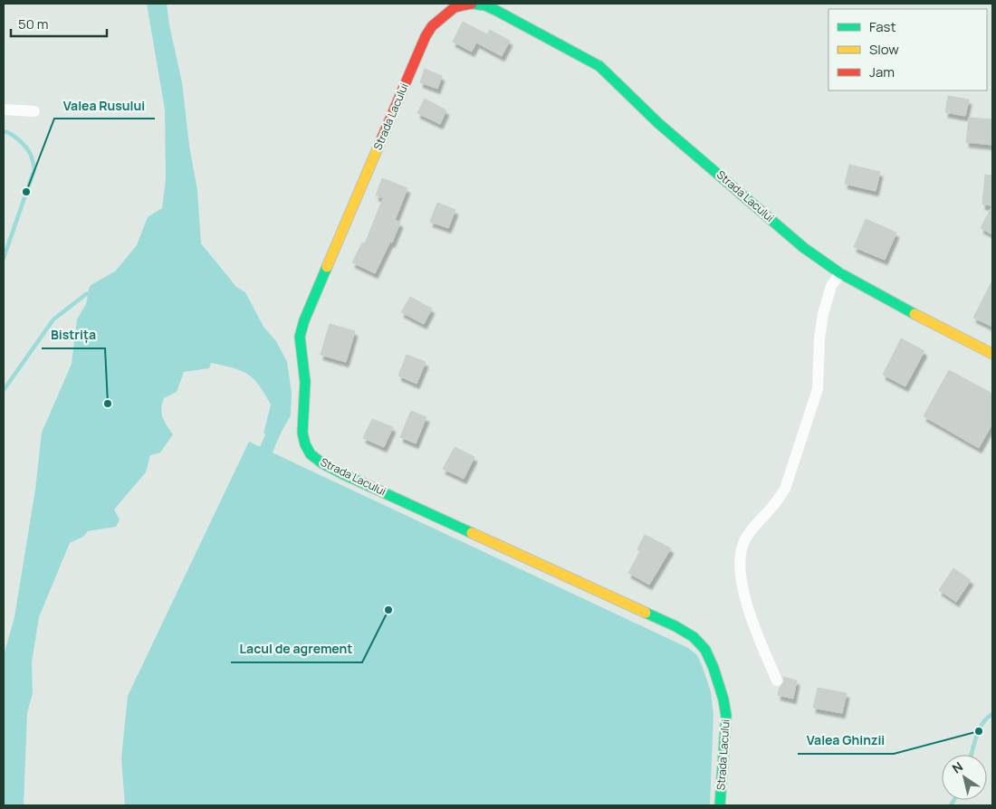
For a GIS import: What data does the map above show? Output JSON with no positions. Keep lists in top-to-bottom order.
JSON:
{
  "streets": {
    "street": ["Strada Lacului"]
  },
  "places": [
    "Valea Rusului",
    "Bistrița",
    "Lacul de agrement",
    "Valea Ghinzii"
  ],
  "legend": ["Fast", "Slow", "Jam"],
  "scale_bar": "50 m",
  "north": "top left"
}
